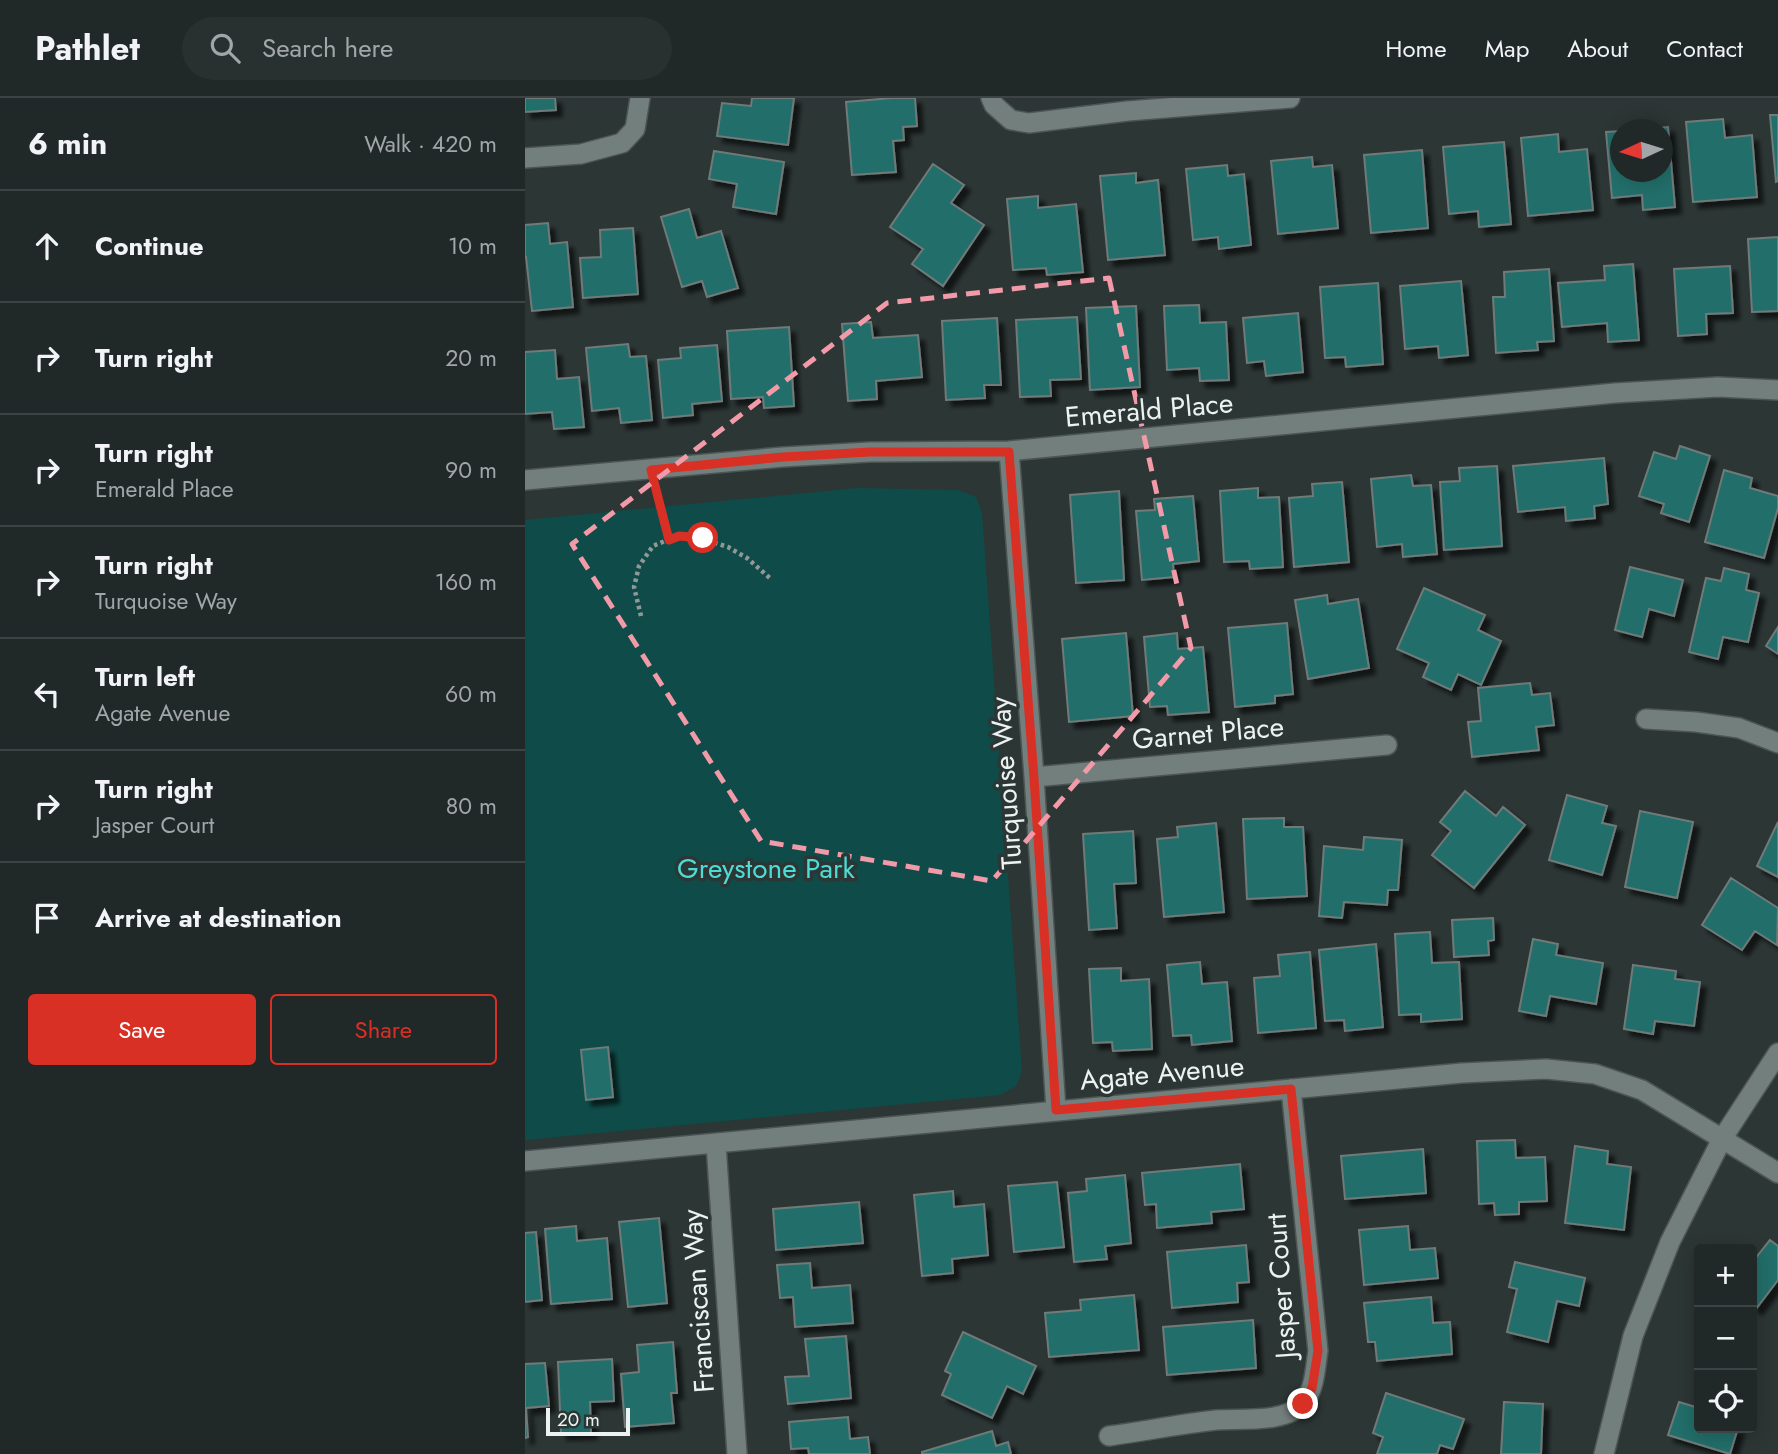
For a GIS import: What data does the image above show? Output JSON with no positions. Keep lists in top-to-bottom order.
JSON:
{
  "streets": {
    "street": [
      "Emerald Place",
      "Garnet Place",
      "Turquoise Way",
      "Agate Avenue",
      "Jasper Court",
      "Franciscan Way"
    ]
  },
  "crossings": [
    ["Emerald Place", "Turquoise Way"],
    ["Garnet Place", "Turquoise Way"],
    ["Turquoise Way", "Agate Avenue"],
    ["Agate Avenue", "Jasper Court"],
    ["Agate Avenue", "Franciscan Way"]
  ],
  "parks": ["Greystone Park"],
  "scale_bar": "20 m",
  "north": "left",
  "page": {
    "header": "Pathlet",
    "search": "Search here",
    "nav": [
      "Home",
      "Map",
      "About",
      "Contact"
    ],
    "heading": ["6 min", "Walk · 420 m"],
    "list": [
      ["Continue", "10 m"],
      ["Turn right", "20 m"],
      ["Turn right", "Emerald Place", "90 m"],
      ["Turn right", "Turquoise Way", "160 m"],
      ["Turn left", "Agate Avenue", "60 m"],
      ["Turn right", "Jasper Court", "80 m"],
      "Arrive at destination"
    ],
    "buttons": ["Save", "Share"],
    "map_buttons": ["+", "−"],
    "scale": "20 m"
  }
}
